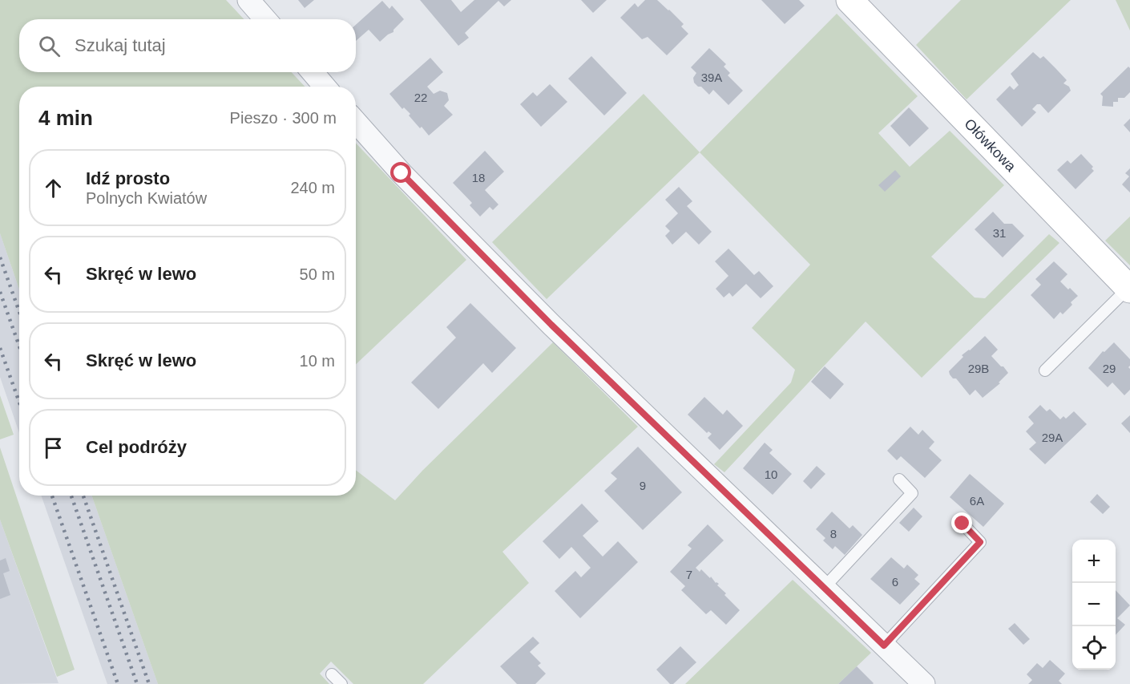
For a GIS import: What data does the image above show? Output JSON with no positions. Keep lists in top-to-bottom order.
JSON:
{
  "streets": {
    "street": ["Ołówkowa"]
  },
  "house_numbers": [
    "39A",
    "22",
    "18",
    "31",
    "29B",
    "29",
    "29A",
    "10",
    "9",
    "6A",
    "8",
    "7",
    "6"
  ],
  "page": {
    "search": "Szukaj tutaj",
    "heading": ["4 min", "Pieszo · 300 m"],
    "list": [
      ["Idź prosto", "Polnych Kwiatów", "240 m"],
      ["Skręć w lewo", "50 m"],
      ["Skręć w lewo", "10 m"],
      "Cel podróży"
    ],
    "map_buttons": ["+", "−"]
  }
}
